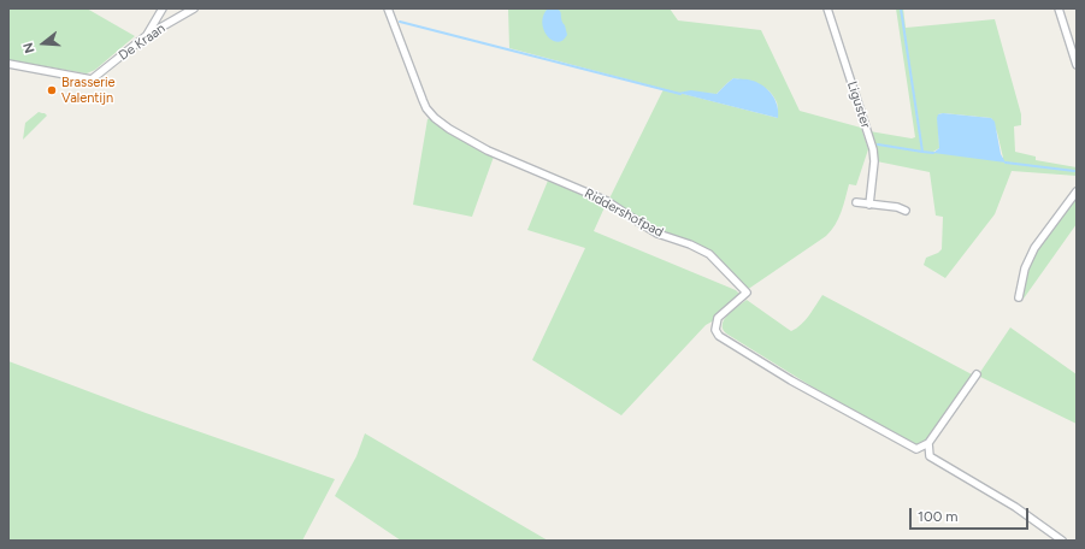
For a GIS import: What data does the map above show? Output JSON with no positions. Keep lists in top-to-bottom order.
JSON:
{
  "streets": {
    "street": ["De Kraan", "Liguster", "Riddershofpad"]
  },
  "places": ["Brasserie Valentijn"],
  "scale_bar": "100 m",
  "north": "left"
}
